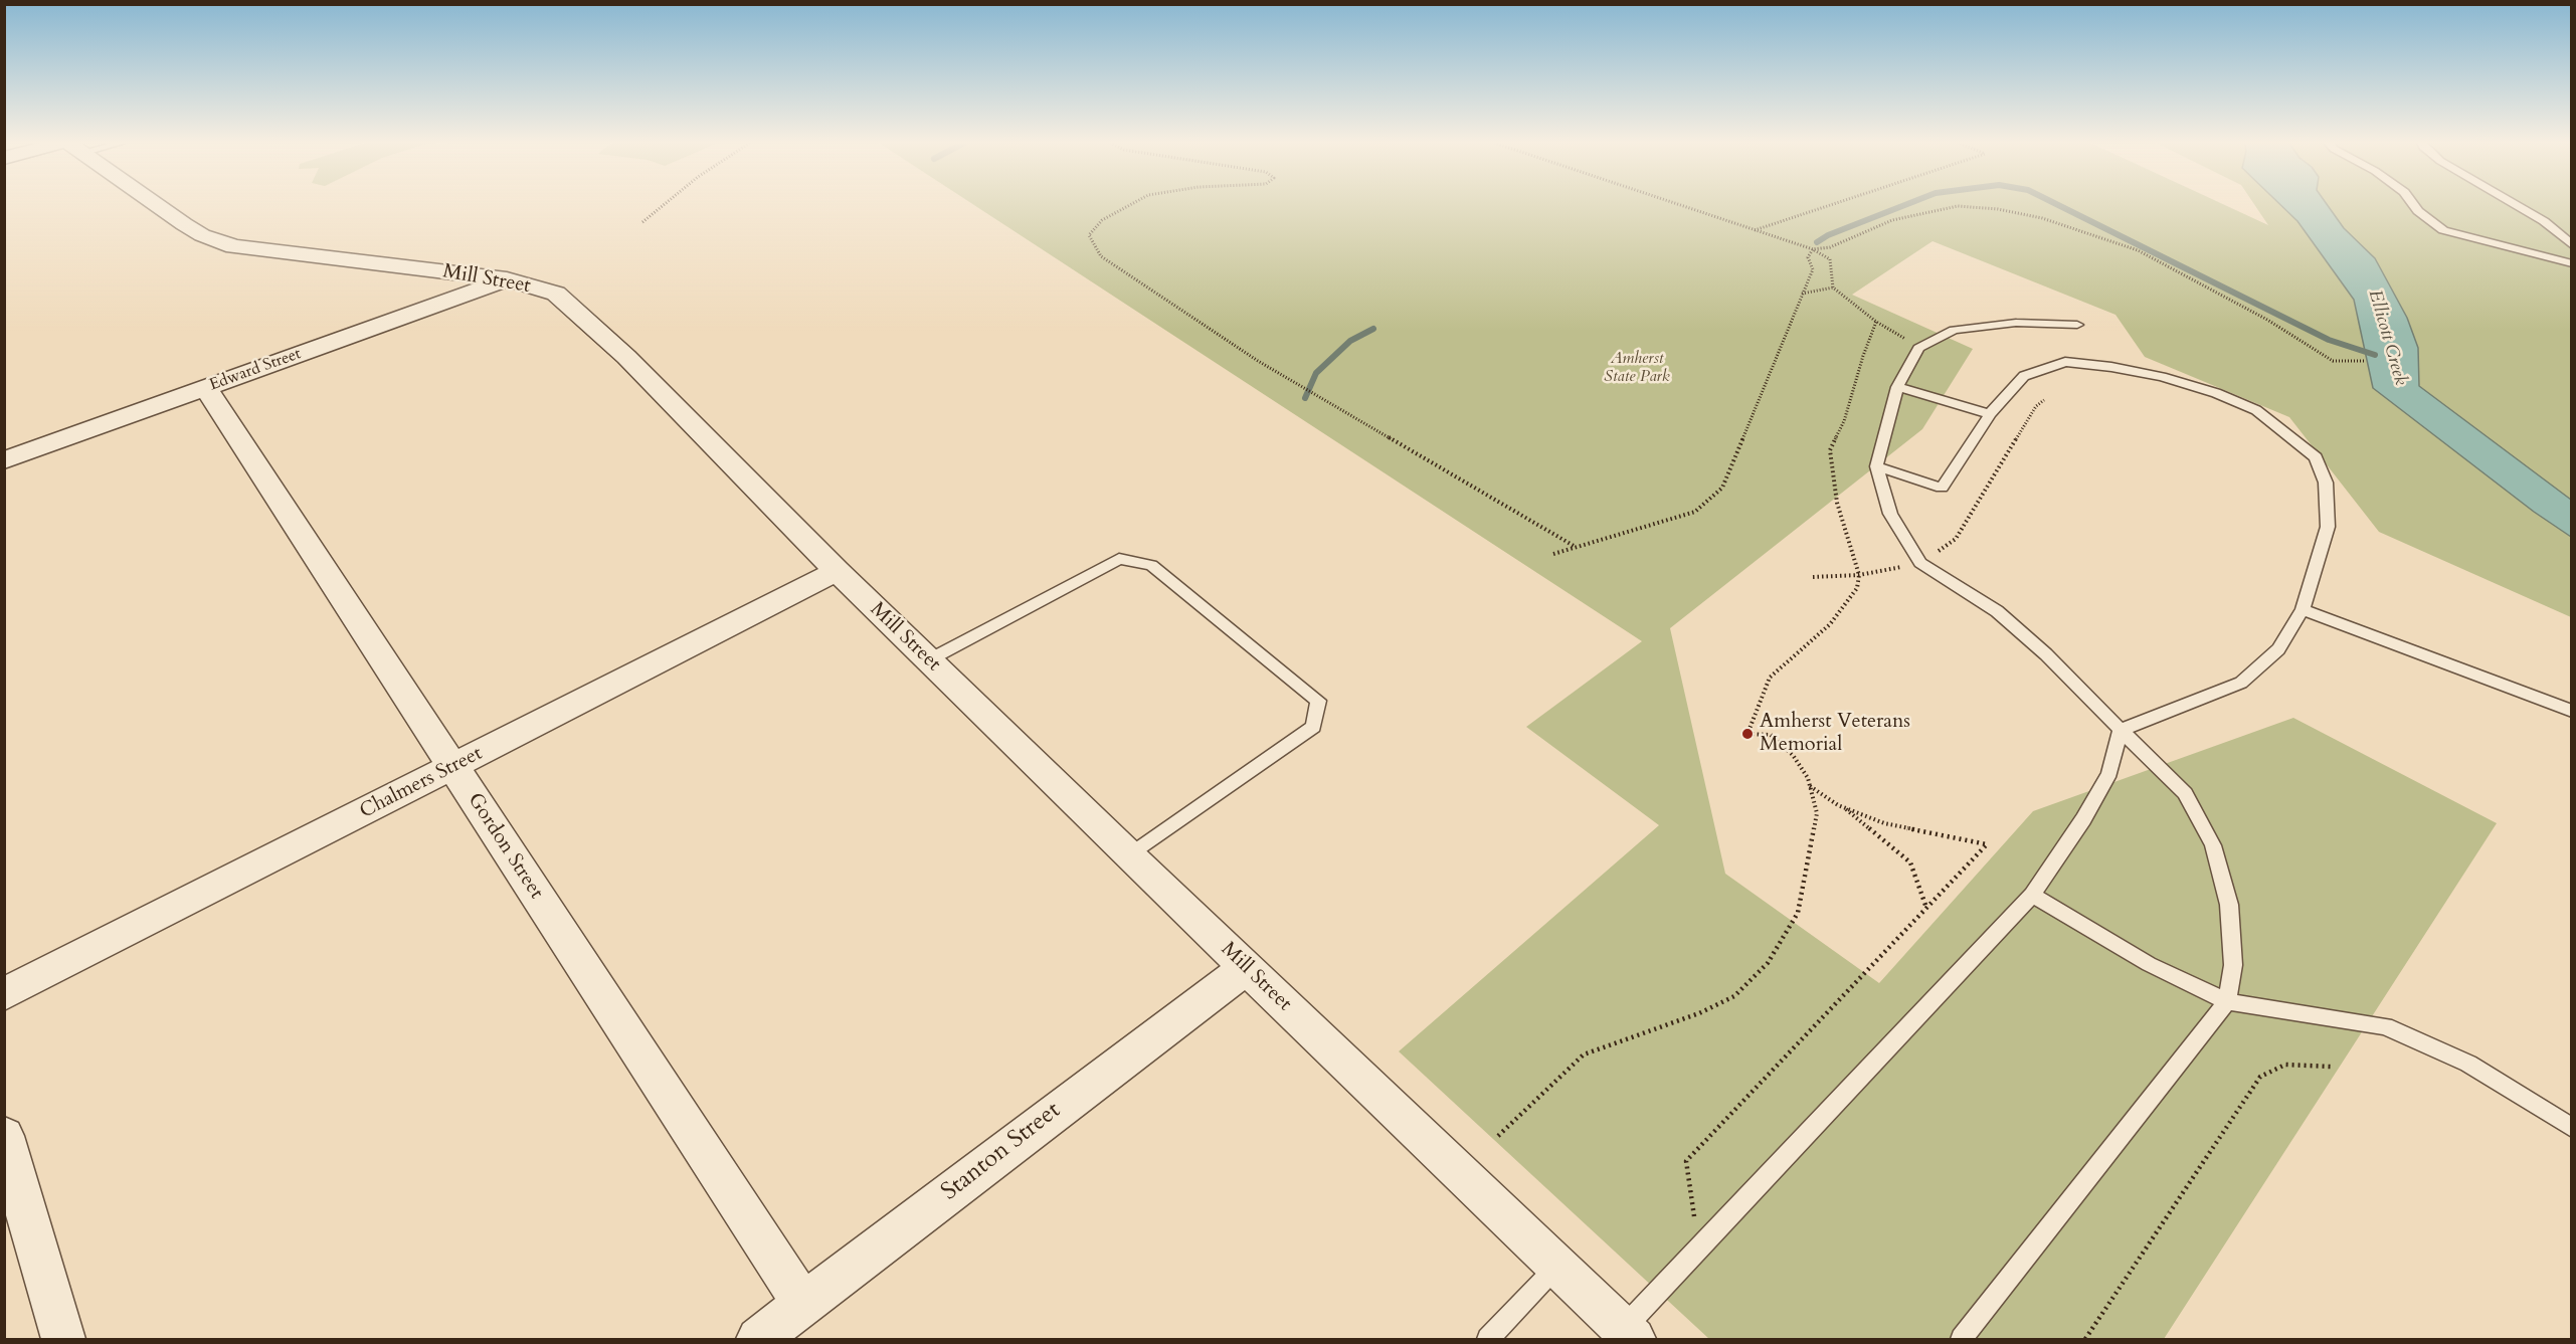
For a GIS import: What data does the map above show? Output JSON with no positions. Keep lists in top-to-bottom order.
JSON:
{
  "streets": {
    "street": [
      "Mill Street",
      "Edward Street",
      "Chalmers Street",
      "Gordon Street",
      "Stanton Street"
    ]
  },
  "crossings": [
    ["Mill Street", "Edward Street"],
    ["Mill Street", "Chalmers Street"],
    ["Mill Street", "Stanton Street"],
    ["Edward Street", "Gordon Street"],
    ["Chalmers Street", "Gordon Street"],
    ["Gordon Street", "Stanton Street"]
  ],
  "water": ["Ellicott Creek"],
  "parks": ["Amherst State Park"],
  "places": ["Amherst Veterans Memorial"]
}
